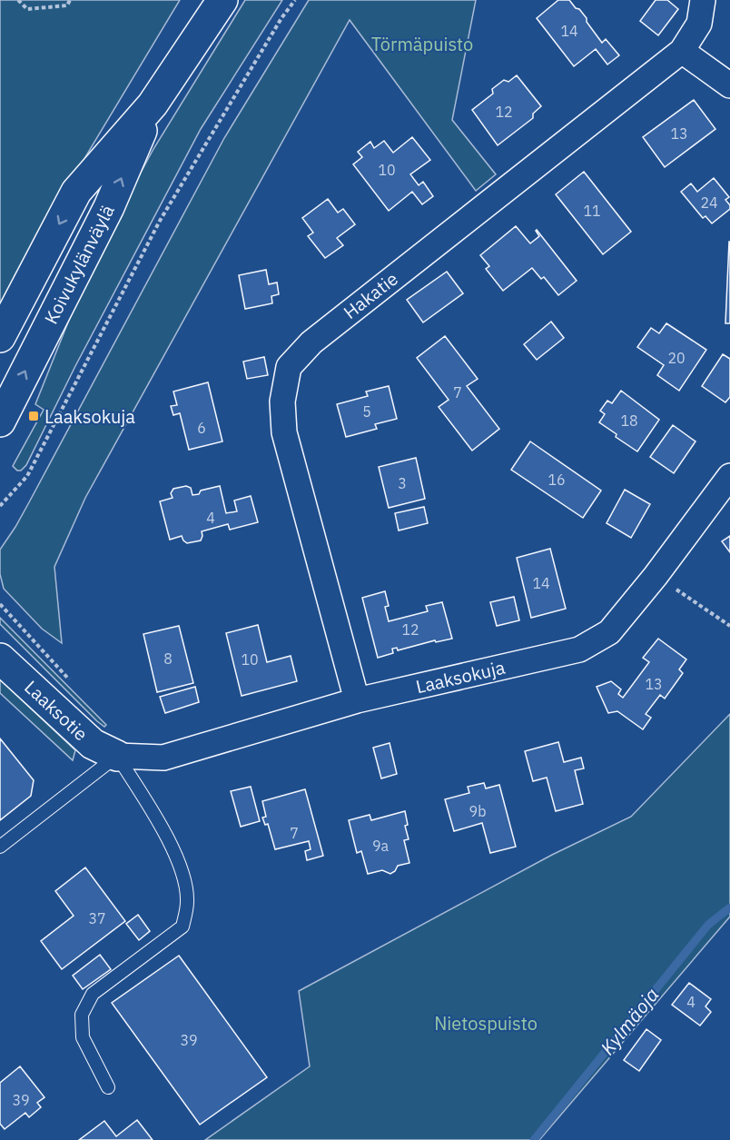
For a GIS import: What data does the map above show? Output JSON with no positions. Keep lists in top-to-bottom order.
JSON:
{
  "streets": {
    "main road": ["Koivukylänväylä", "Laaksotie"],
    "street": ["Hakatie", "Laaksokuja"]
  },
  "crossings": [
    ["Hakatie", "Laaksokuja"],
    ["Laaksokuja", "Laaksotie"]
  ],
  "water": ["Kylmäoja"],
  "parks": ["Törmäpuisto", "Nietospuisto"],
  "places": {
    "transit": ["Laaksokuja"]
  },
  "house_numbers": [
    "14",
    "12",
    "13",
    "10",
    "24",
    "11",
    "20",
    "7",
    "5",
    "18",
    "6",
    "16",
    "3",
    "4",
    "14",
    "12",
    "8",
    "10",
    "13",
    "9b",
    "7",
    "9a",
    "37",
    "4",
    "39",
    "39"
  ]
}
